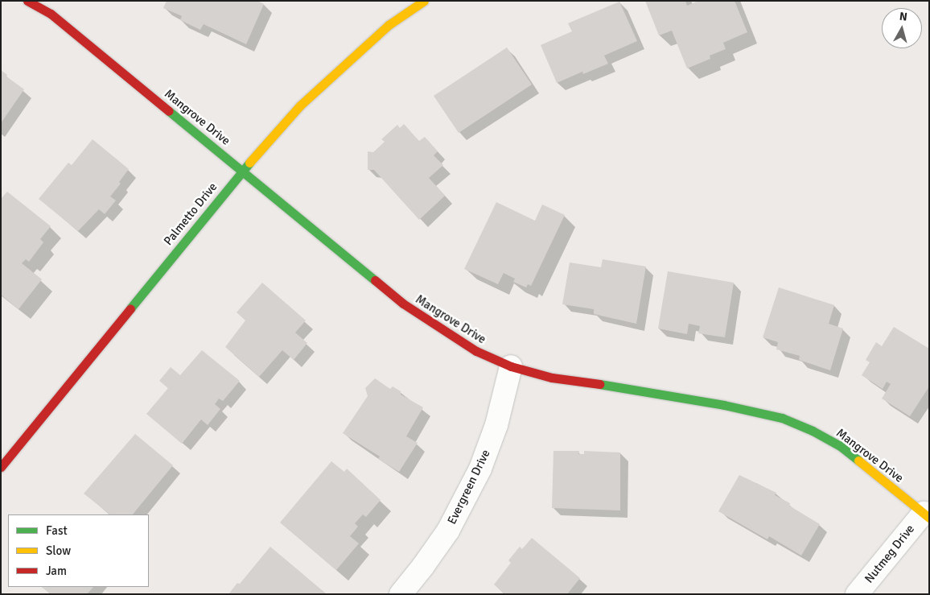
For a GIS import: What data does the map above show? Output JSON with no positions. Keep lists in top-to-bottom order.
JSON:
{
  "streets": {
    "street": [
      "Mangrove Drive",
      "Palmetto Drive",
      "Evergreen Drive",
      "Nutmeg Drive"
    ]
  },
  "crossings": [
    ["Mangrove Drive", "Palmetto Drive"],
    ["Mangrove Drive", "Evergreen Drive"],
    ["Mangrove Drive", "Nutmeg Drive"]
  ],
  "legend": ["Fast", "Slow", "Jam"],
  "north": "top"
}
